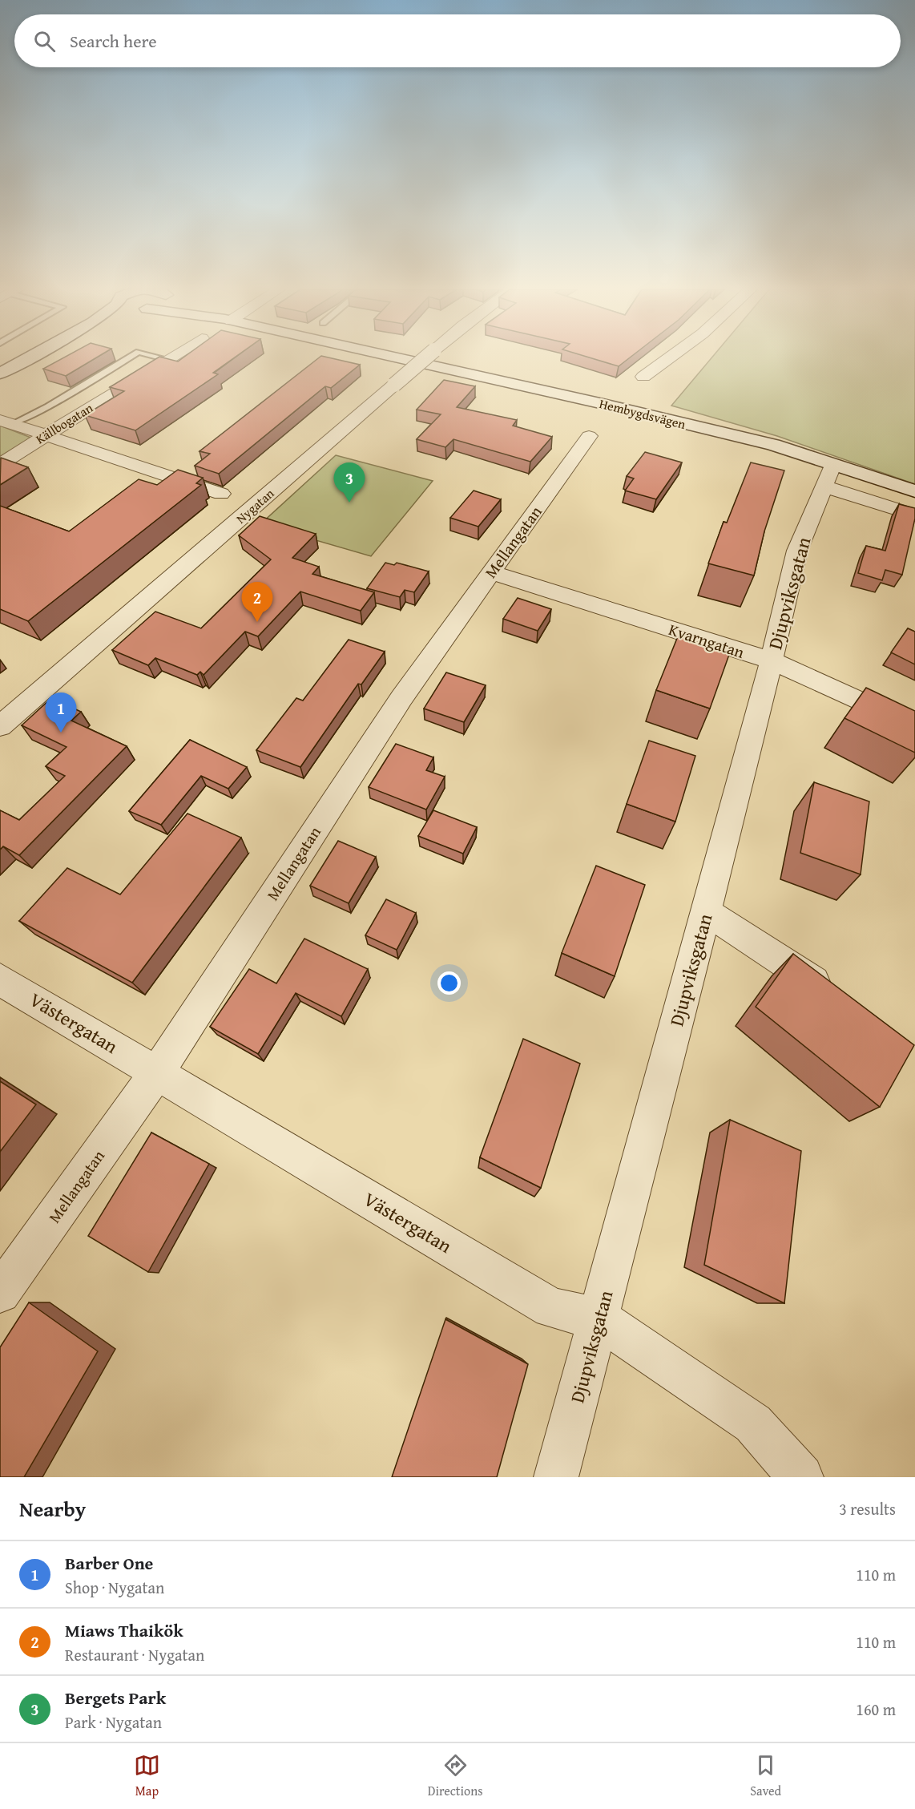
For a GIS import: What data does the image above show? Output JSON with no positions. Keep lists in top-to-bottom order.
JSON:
{
  "streets": {
    "main road": ["Hembygdsvägen"],
    "street": [
      "Källbogatan",
      "Nygatan",
      "Mellangatan",
      "Djupviksgatan",
      "Kvarngatan",
      "Västergatan"
    ]
  },
  "crossings": [
    ["Hembygdsvägen", "Djupviksgatan"],
    ["Mellangatan", "Kvarngatan"],
    ["Mellangatan", "Västergatan"],
    ["Djupviksgatan", "Kvarngatan"],
    ["Djupviksgatan", "Västergatan"]
  ],
  "page": {
    "search": "Search here",
    "pins": ["3", "2", "1"],
    "heading": ["Nearby", "3 results"],
    "list": [
      {
        "mark": "1",
        "name": "Barber One",
        "note": "Shop · Nygatan",
        "value": "110 m"
      },
      {
        "mark": "2",
        "name": "Miaws Thaikök",
        "note": "Restaurant · Nygatan",
        "value": "110 m"
      },
      {
        "mark": "3",
        "name": "Bergets Park",
        "note": "Park · Nygatan",
        "value": "160 m"
      }
    ],
    "nav": ["Map", "Directions", "Saved"]
  }
}
